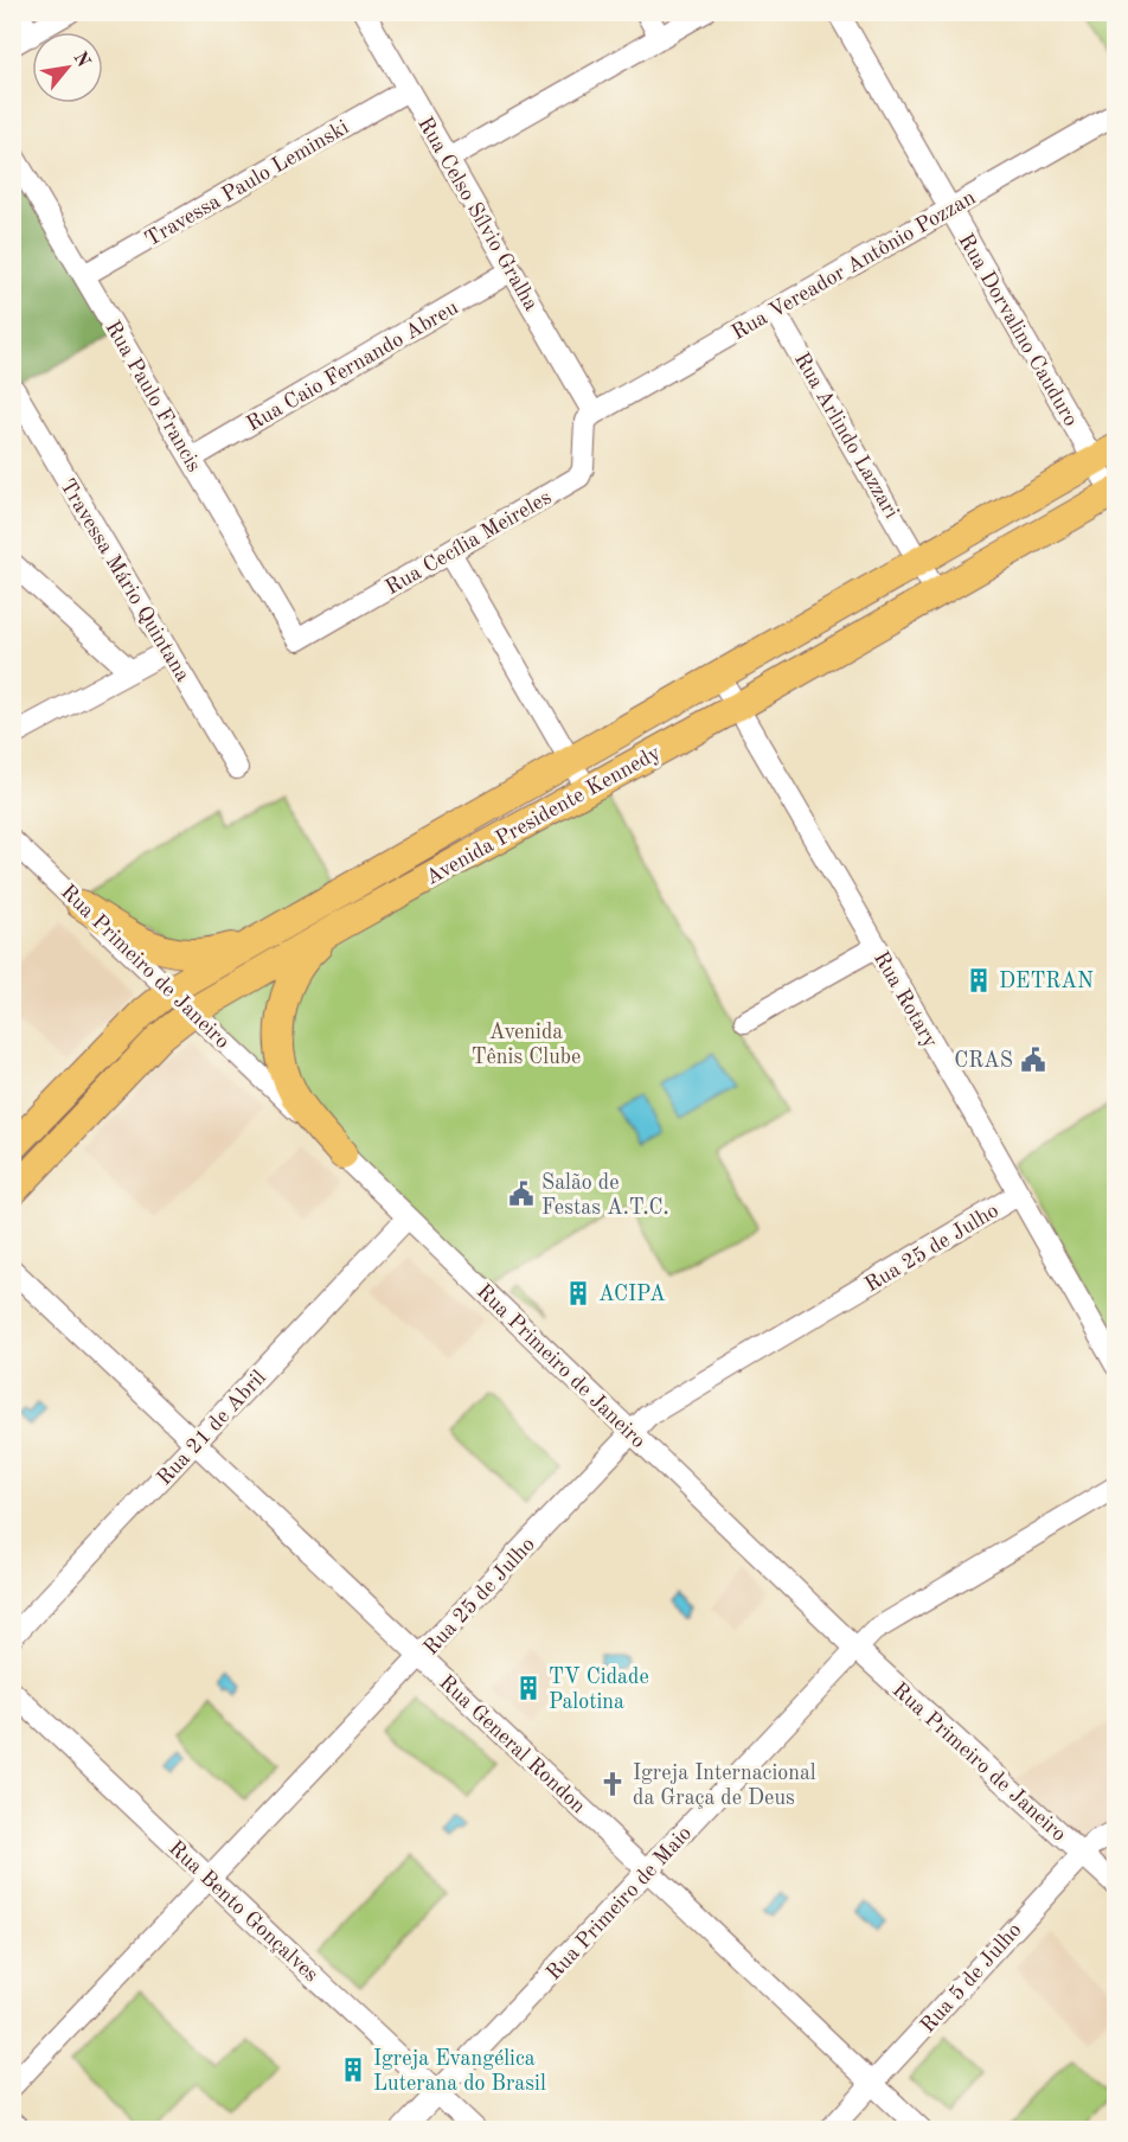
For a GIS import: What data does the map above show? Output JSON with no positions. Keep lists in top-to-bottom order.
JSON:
{
  "streets": {
    "main road": ["Avenida Presidente Kennedy"],
    "street": [
      "Travessa Paulo Leminski",
      "Rua Celso Sílvio Gralha",
      "Rua Vereador Antônio Pozzan",
      "Rua Dorvalino Cauduro",
      "Rua Caio Fernando Abreu",
      "Rua Paulo Francis",
      "Rua Arlindo Lazzari",
      "Rua Cecília Meireles",
      "Travessa Mário Quintana",
      "Rua Primeiro de Janeiro",
      "Rua Rotary",
      "Rua 25 de Julho",
      "Rua 21 de Abril",
      "Rua General Rondon",
      "Rua Primeiro de Maio",
      "Rua Bento Gonçalves",
      "Rua 5 de Julho"
    ]
  },
  "crossings": [
    ["Travessa Paulo Leminski", "Rua Celso Sílvio Gralha"],
    ["Travessa Paulo Leminski", "Rua Paulo Francis"],
    ["Rua Celso Sílvio Gralha", "Rua Vereador Antônio Pozzan"],
    ["Rua Celso Sílvio Gralha", "Rua Caio Fernando Abreu"],
    ["Rua Celso Sílvio Gralha", "Rua Cecília Meireles"],
    ["Rua Vereador Antônio Pozzan", "Rua Dorvalino Cauduro"],
    ["Rua Vereador Antônio Pozzan", "Rua Arlindo Lazzari"],
    ["Rua Vereador Antônio Pozzan", "Rua Cecília Meireles"],
    ["Rua Dorvalino Cauduro", "Avenida Presidente Kennedy"],
    ["Rua Caio Fernando Abreu", "Rua Paulo Francis"],
    ["Rua Paulo Francis", "Rua Cecília Meireles"],
    ["Rua Arlindo Lazzari", "Avenida Presidente Kennedy"],
    ["Avenida Presidente Kennedy", "Rua Primeiro de Janeiro"],
    ["Avenida Presidente Kennedy", "Rua Rotary"],
    ["Rua Primeiro de Janeiro", "Rua 25 de Julho"],
    ["Rua Primeiro de Janeiro", "Rua 21 de Abril"],
    ["Rua Primeiro de Janeiro", "Rua Primeiro de Maio"],
    ["Rua Primeiro de Janeiro", "Rua 5 de Julho"],
    ["Rua Rotary", "Rua 25 de Julho"],
    ["Rua 25 de Julho", "Rua General Rondon"],
    ["Rua 25 de Julho", "Rua Bento Gonçalves"],
    ["Rua 21 de Abril", "Rua General Rondon"],
    ["Rua General Rondon", "Rua Primeiro de Maio"],
    ["Rua General Rondon", "Rua 5 de Julho"],
    ["Rua Primeiro de Maio", "Rua Bento Gonçalves"]
  ],
  "parks": ["Avenida Tênis Clube"],
  "places": {
    "building": [
      "DETRAN",
      "ACIPA",
      "TV Cidade Palotina",
      "Igreja Evangélica Luterana do Brasil"
    ],
    "public building": ["CRAS", "Salão de Festas A.T.C."],
    "church": ["Igreja Internacional da Graça de Deus"]
  },
  "north": "top right"
}
